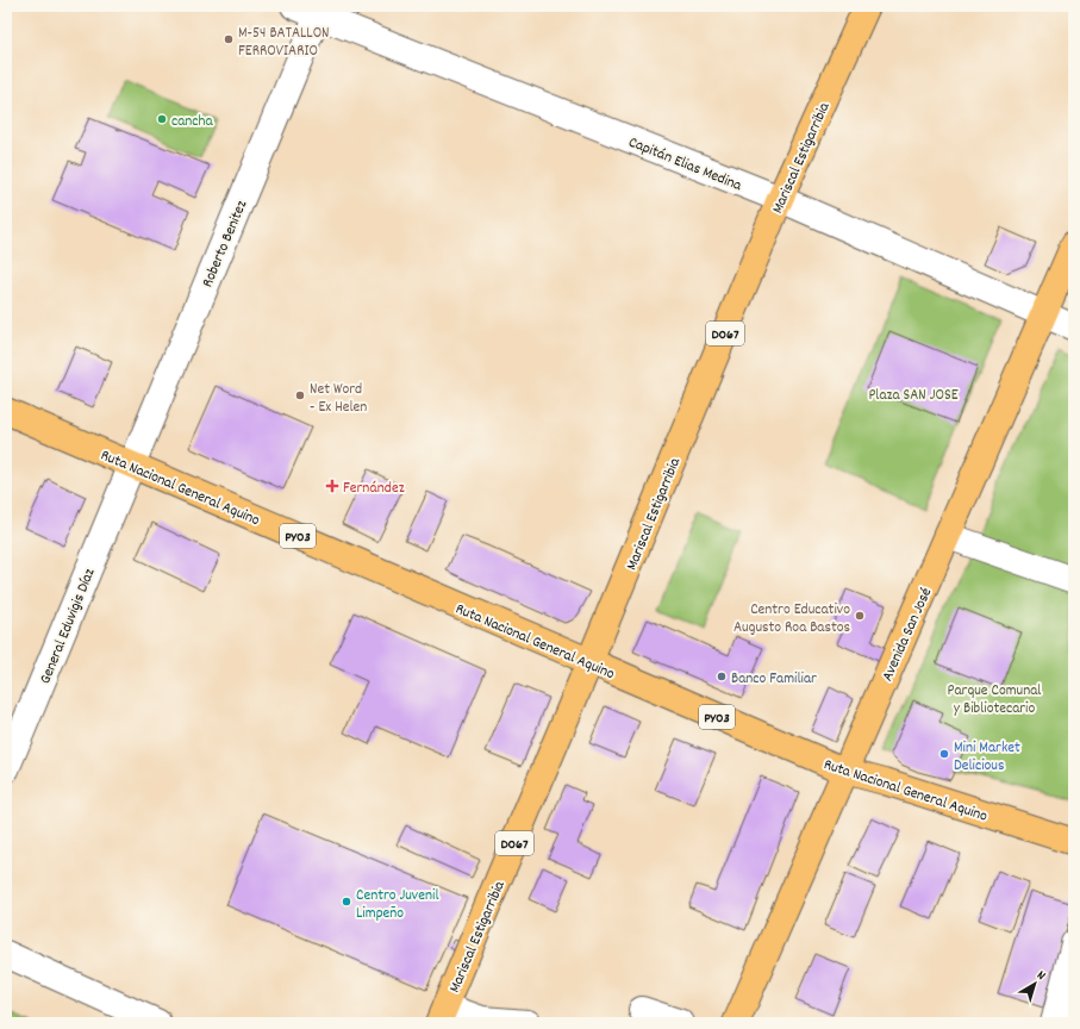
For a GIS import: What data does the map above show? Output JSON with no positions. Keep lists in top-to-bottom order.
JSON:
{
  "streets": {
    "main road": [
      "Mariscal Estigarribia",
      "D067",
      "Ruta Nacional General Aquino",
      "PY03",
      "Avenida San José"
    ],
    "street": ["Capitán Elias Medina", "Roberto Benitez", "General Eduvigis Díaz"]
  },
  "crossings": [
    ["Mariscal Estigarribia", "Capitán Elias Medina"],
    ["Mariscal Estigarribia", "Ruta Nacional General Aquino"],
    ["Capitán Elias Medina", "Roberto Benitez"],
    ["Capitán Elias Medina", "Avenida San José"],
    ["Roberto Benitez", "Ruta Nacional General Aquino"],
    ["Roberto Benitez", "General Eduvigis Díaz"],
    ["Ruta Nacional General Aquino", "General Eduvigis Díaz"],
    ["Ruta Nacional General Aquino", "Avenida San José"]
  ],
  "parks": ["Plaza SAN JOSE", "Parque Comunal y Bibliotecario"],
  "places": {
    "other": [
      "M-54 BATALLON FERROVIARIO",
      "cancha",
      "Net Word - Ex Helen",
      "Centro Educativo Augusto Roa Bastos",
      "Banco Familiar",
      "Mini Market Delicious",
      "Centro Juvenil Limpeño"
    ],
    "health": ["Fernández"]
  },
  "north": "top right"
}
